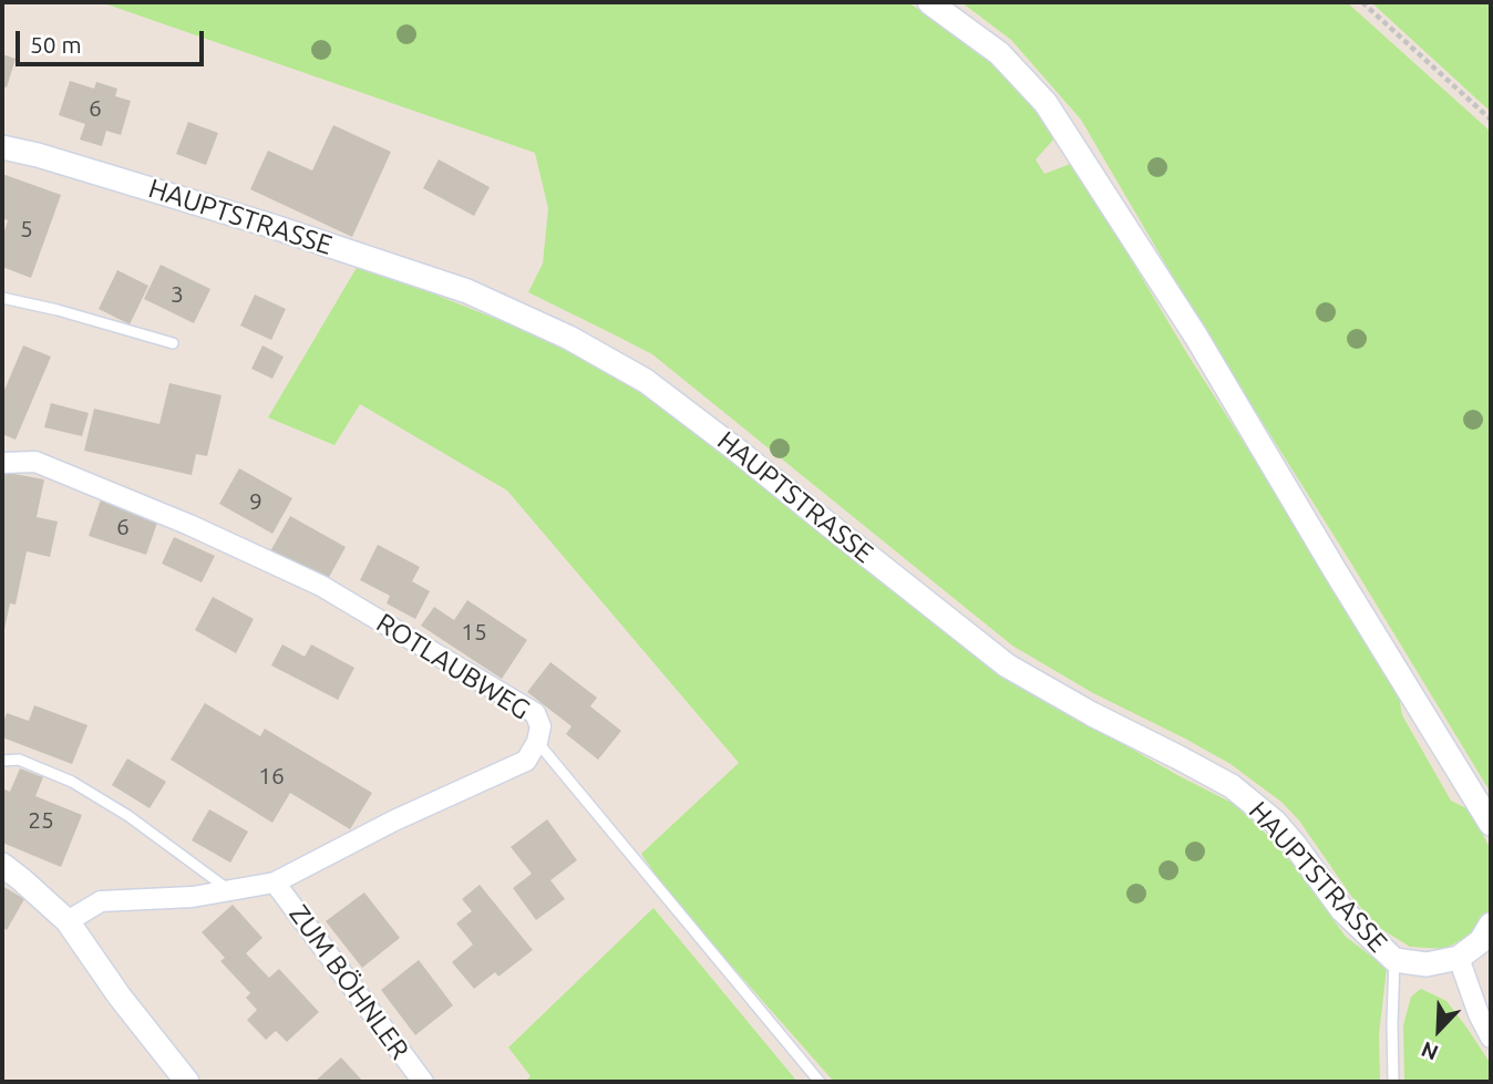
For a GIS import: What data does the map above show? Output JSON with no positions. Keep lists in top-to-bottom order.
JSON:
{
  "streets": {
    "street": ["HAUPTSTRASSE", "ROTLAUBWEG", "ZUM BÖHNLER"]
  },
  "crossings": [
    ["ROTLAUBWEG", "ZUM BÖHNLER"]
  ],
  "house_numbers": [
    "6",
    "5",
    "3",
    "9",
    "6",
    "15",
    "16",
    "25"
  ],
  "scale_bar": "50 m",
  "north": "bottom left"
}
